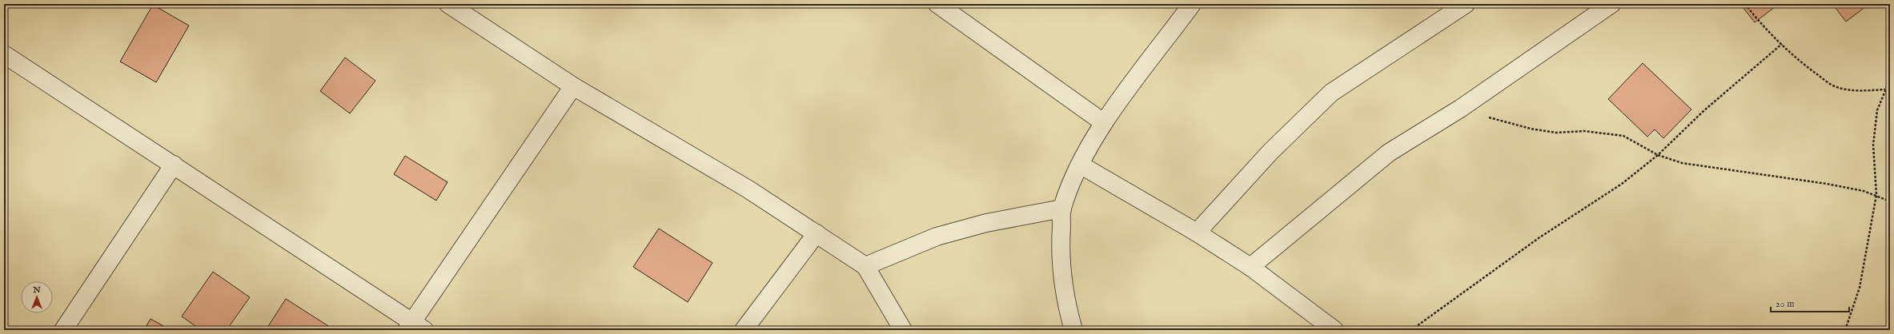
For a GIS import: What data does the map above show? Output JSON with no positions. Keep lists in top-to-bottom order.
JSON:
{
  "scale_bar": "20 m",
  "north": "top"
}
